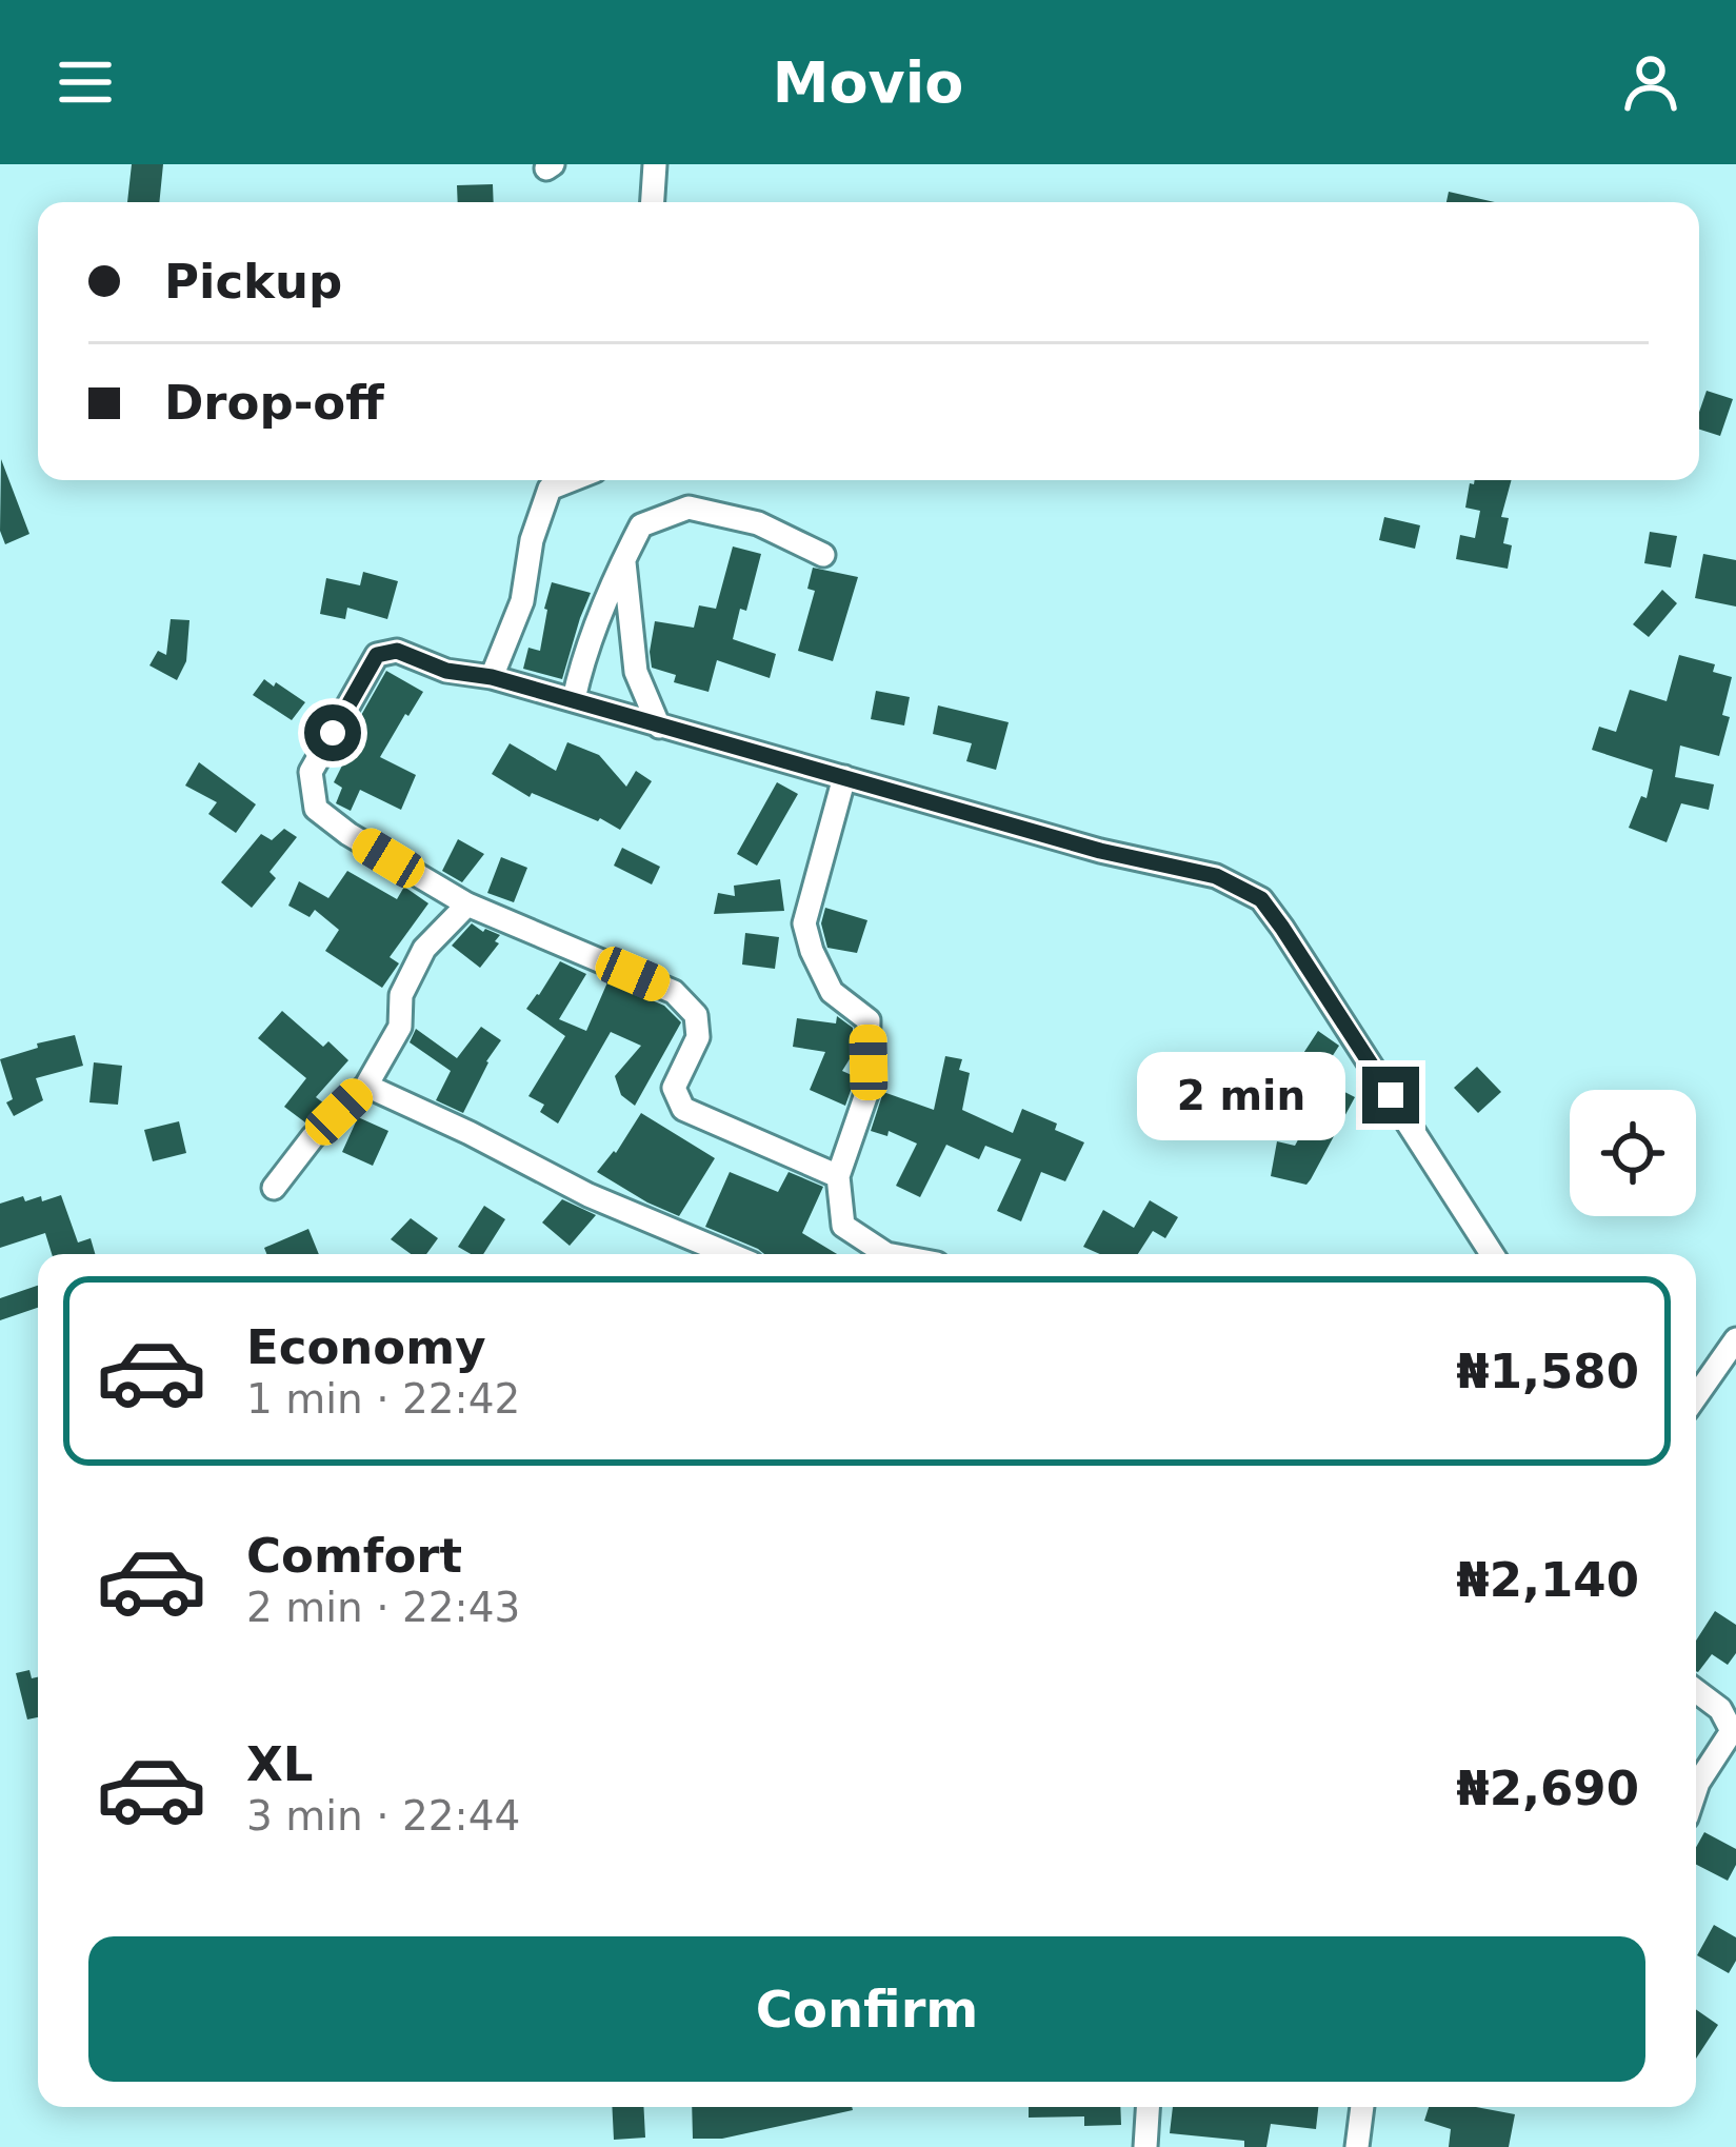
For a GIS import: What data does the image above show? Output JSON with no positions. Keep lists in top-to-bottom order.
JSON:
{
  "page": {
    "header": "Movio",
    "banner": ["Pickup", "Drop-off"],
    "bubble": "2 min",
    "list": [
      {
        "name": "Economy",
        "note": "1 min · 22:42",
        "value": "₦1,580"
      },
      {
        "name": "Comfort",
        "note": "2 min · 22:43",
        "value": "₦2,140"
      },
      {
        "name": "XL",
        "note": "3 min · 22:44",
        "value": "₦2,690"
      }
    ],
    "buttons": "Confirm"
  }
}
